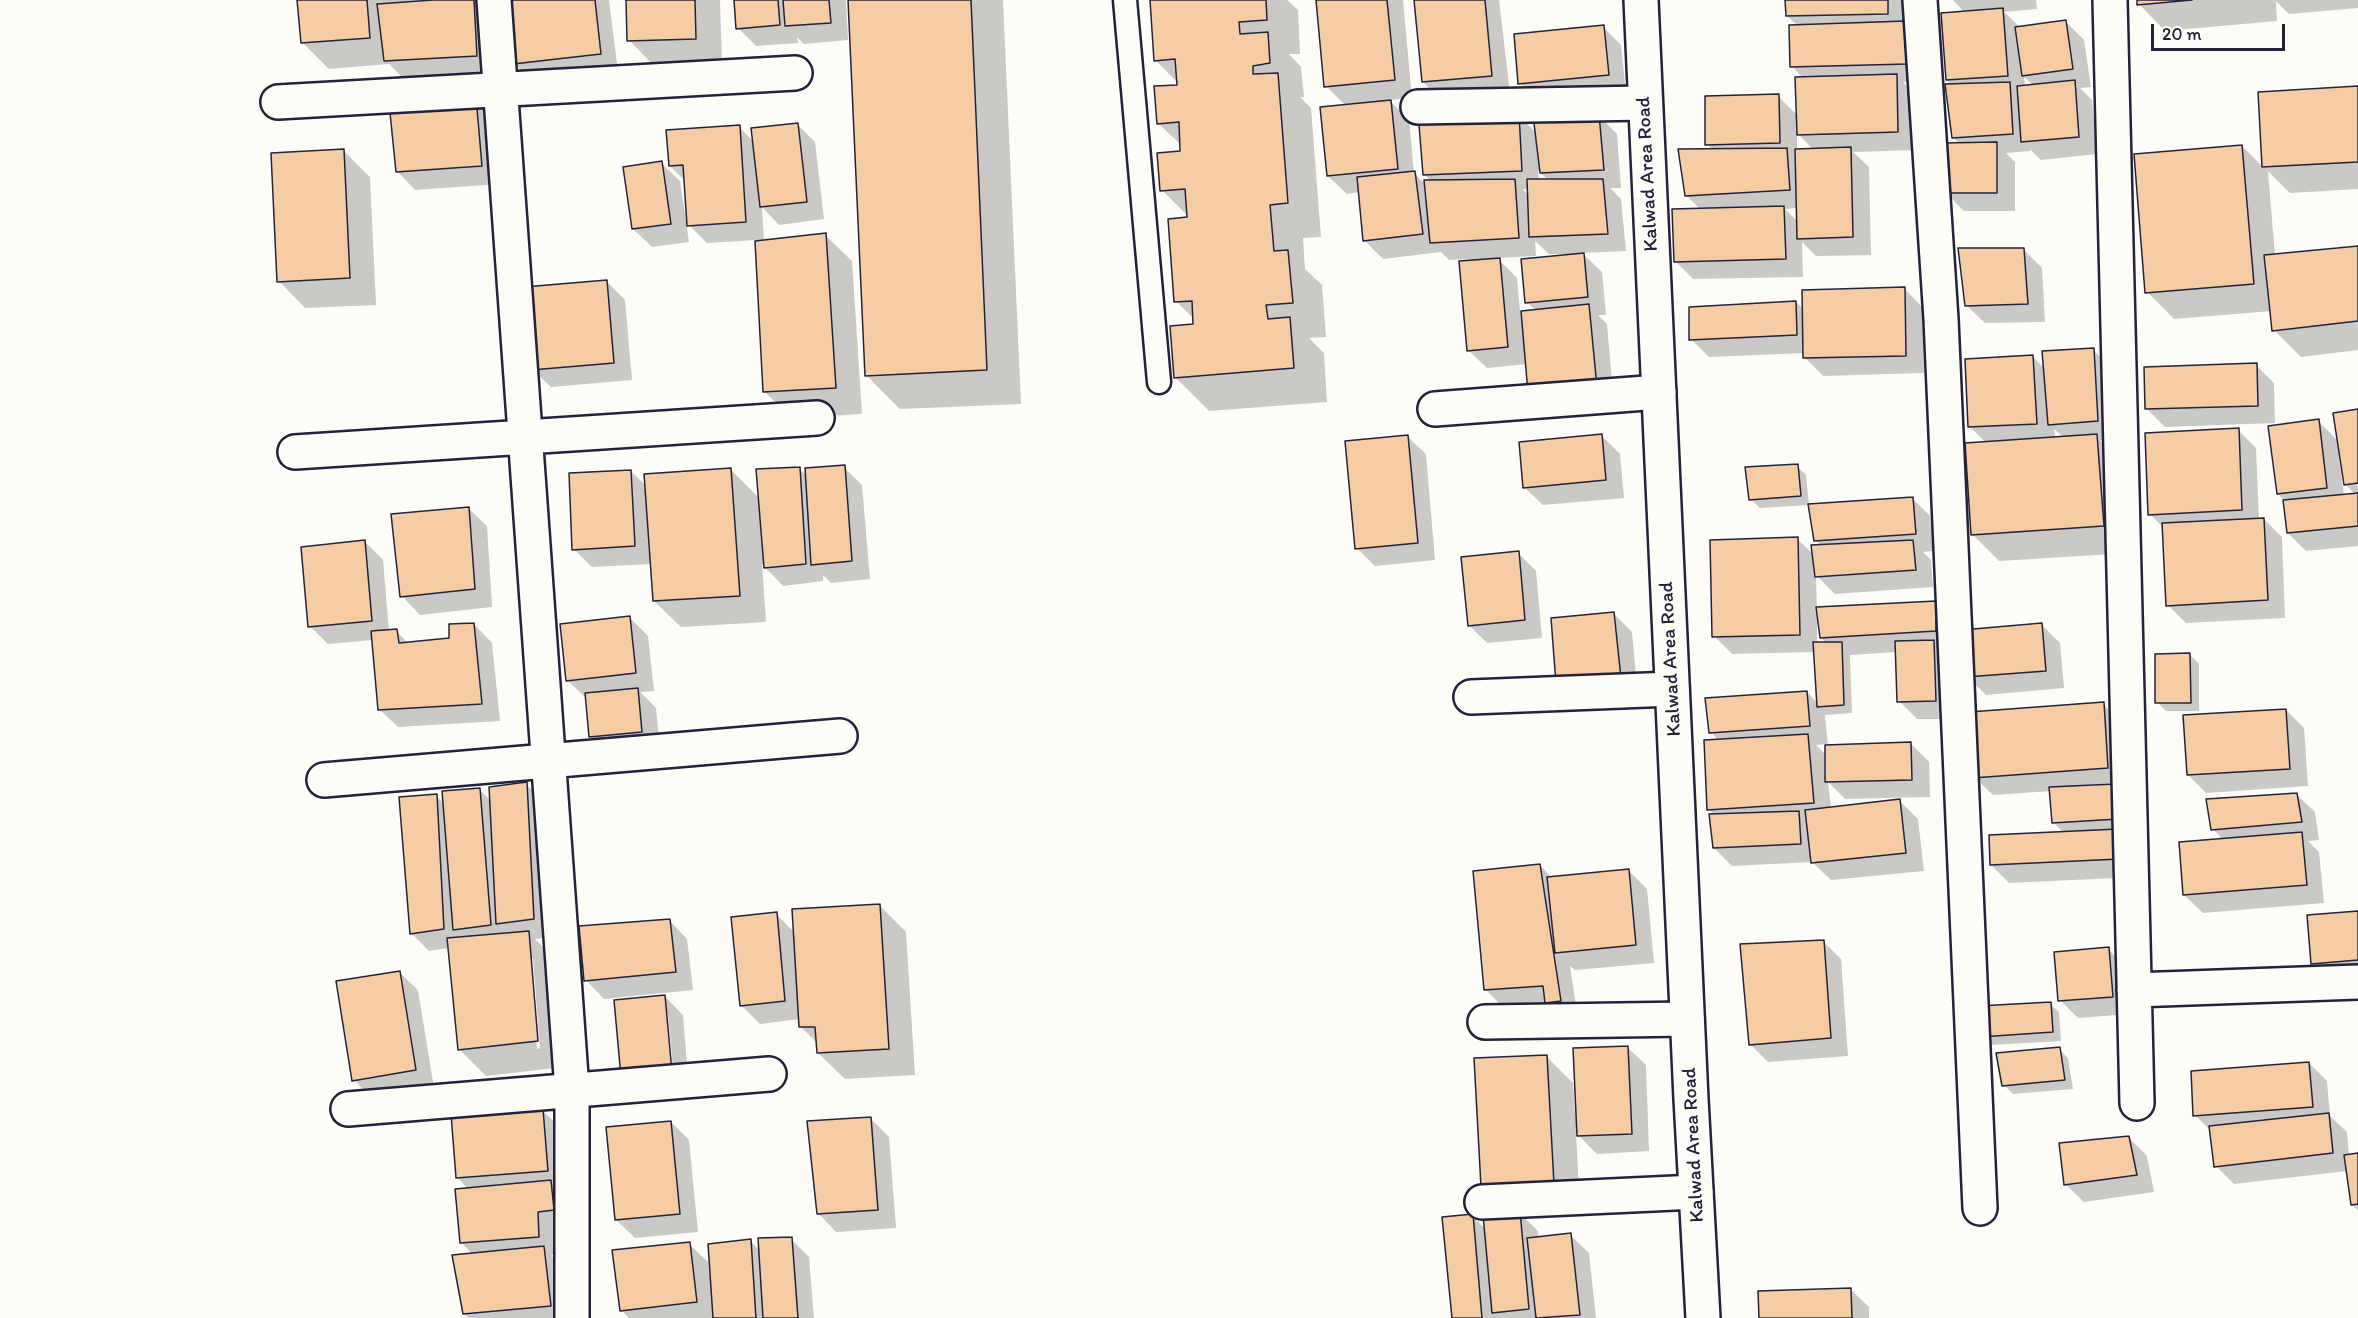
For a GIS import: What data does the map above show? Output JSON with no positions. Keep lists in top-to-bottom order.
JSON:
{
  "streets": {
    "street": ["Kalwad Area Road"]
  },
  "scale_bar": "20 m"
}
